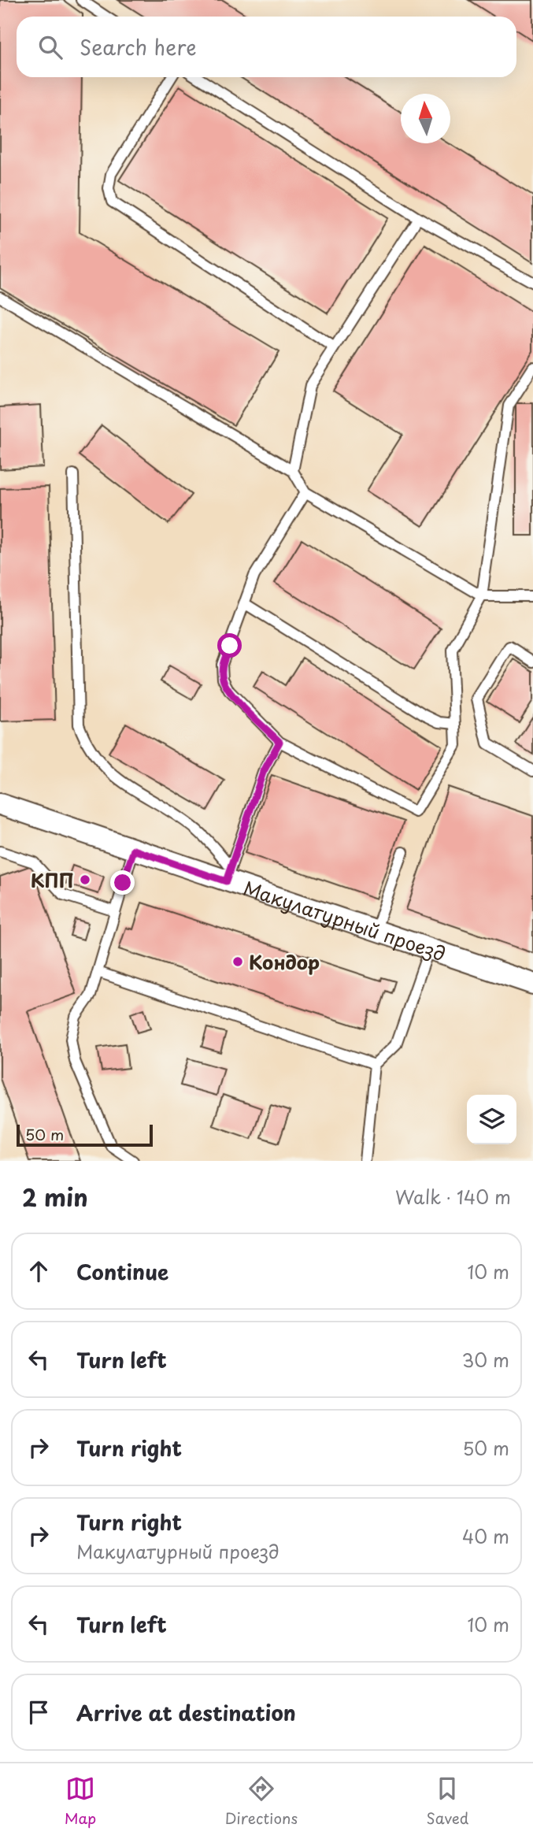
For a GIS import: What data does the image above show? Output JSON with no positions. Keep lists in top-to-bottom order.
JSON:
{
  "streets": {
    "street": ["Макулатурный проезд"]
  },
  "places": ["КПП", "Кондор"],
  "scale_bar": "50 m",
  "north": "top",
  "page": {
    "search": "Search here",
    "scale": "50 m",
    "heading": ["2 min", "Walk · 140 m"],
    "list": [
      ["Continue", "10 m"],
      ["Turn left", "30 m"],
      ["Turn right", "50 m"],
      ["Turn right", "Макулатурный проезд", "40 m"],
      ["Turn left", "10 m"],
      "Arrive at destination"
    ],
    "nav": ["Map", "Directions", "Saved"]
  }
}
